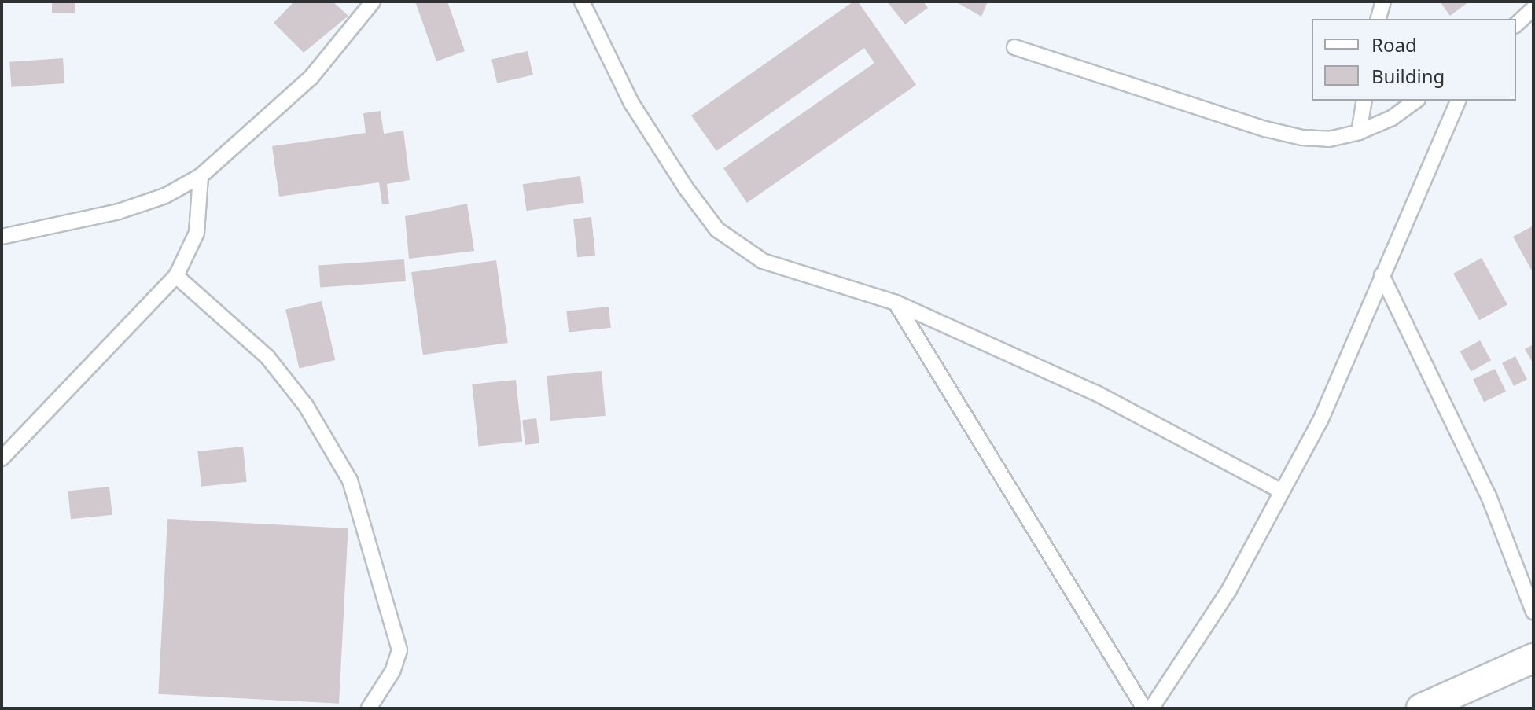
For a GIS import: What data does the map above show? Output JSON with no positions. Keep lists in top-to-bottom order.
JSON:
{
  "legend": ["Road", "Building"]
}
